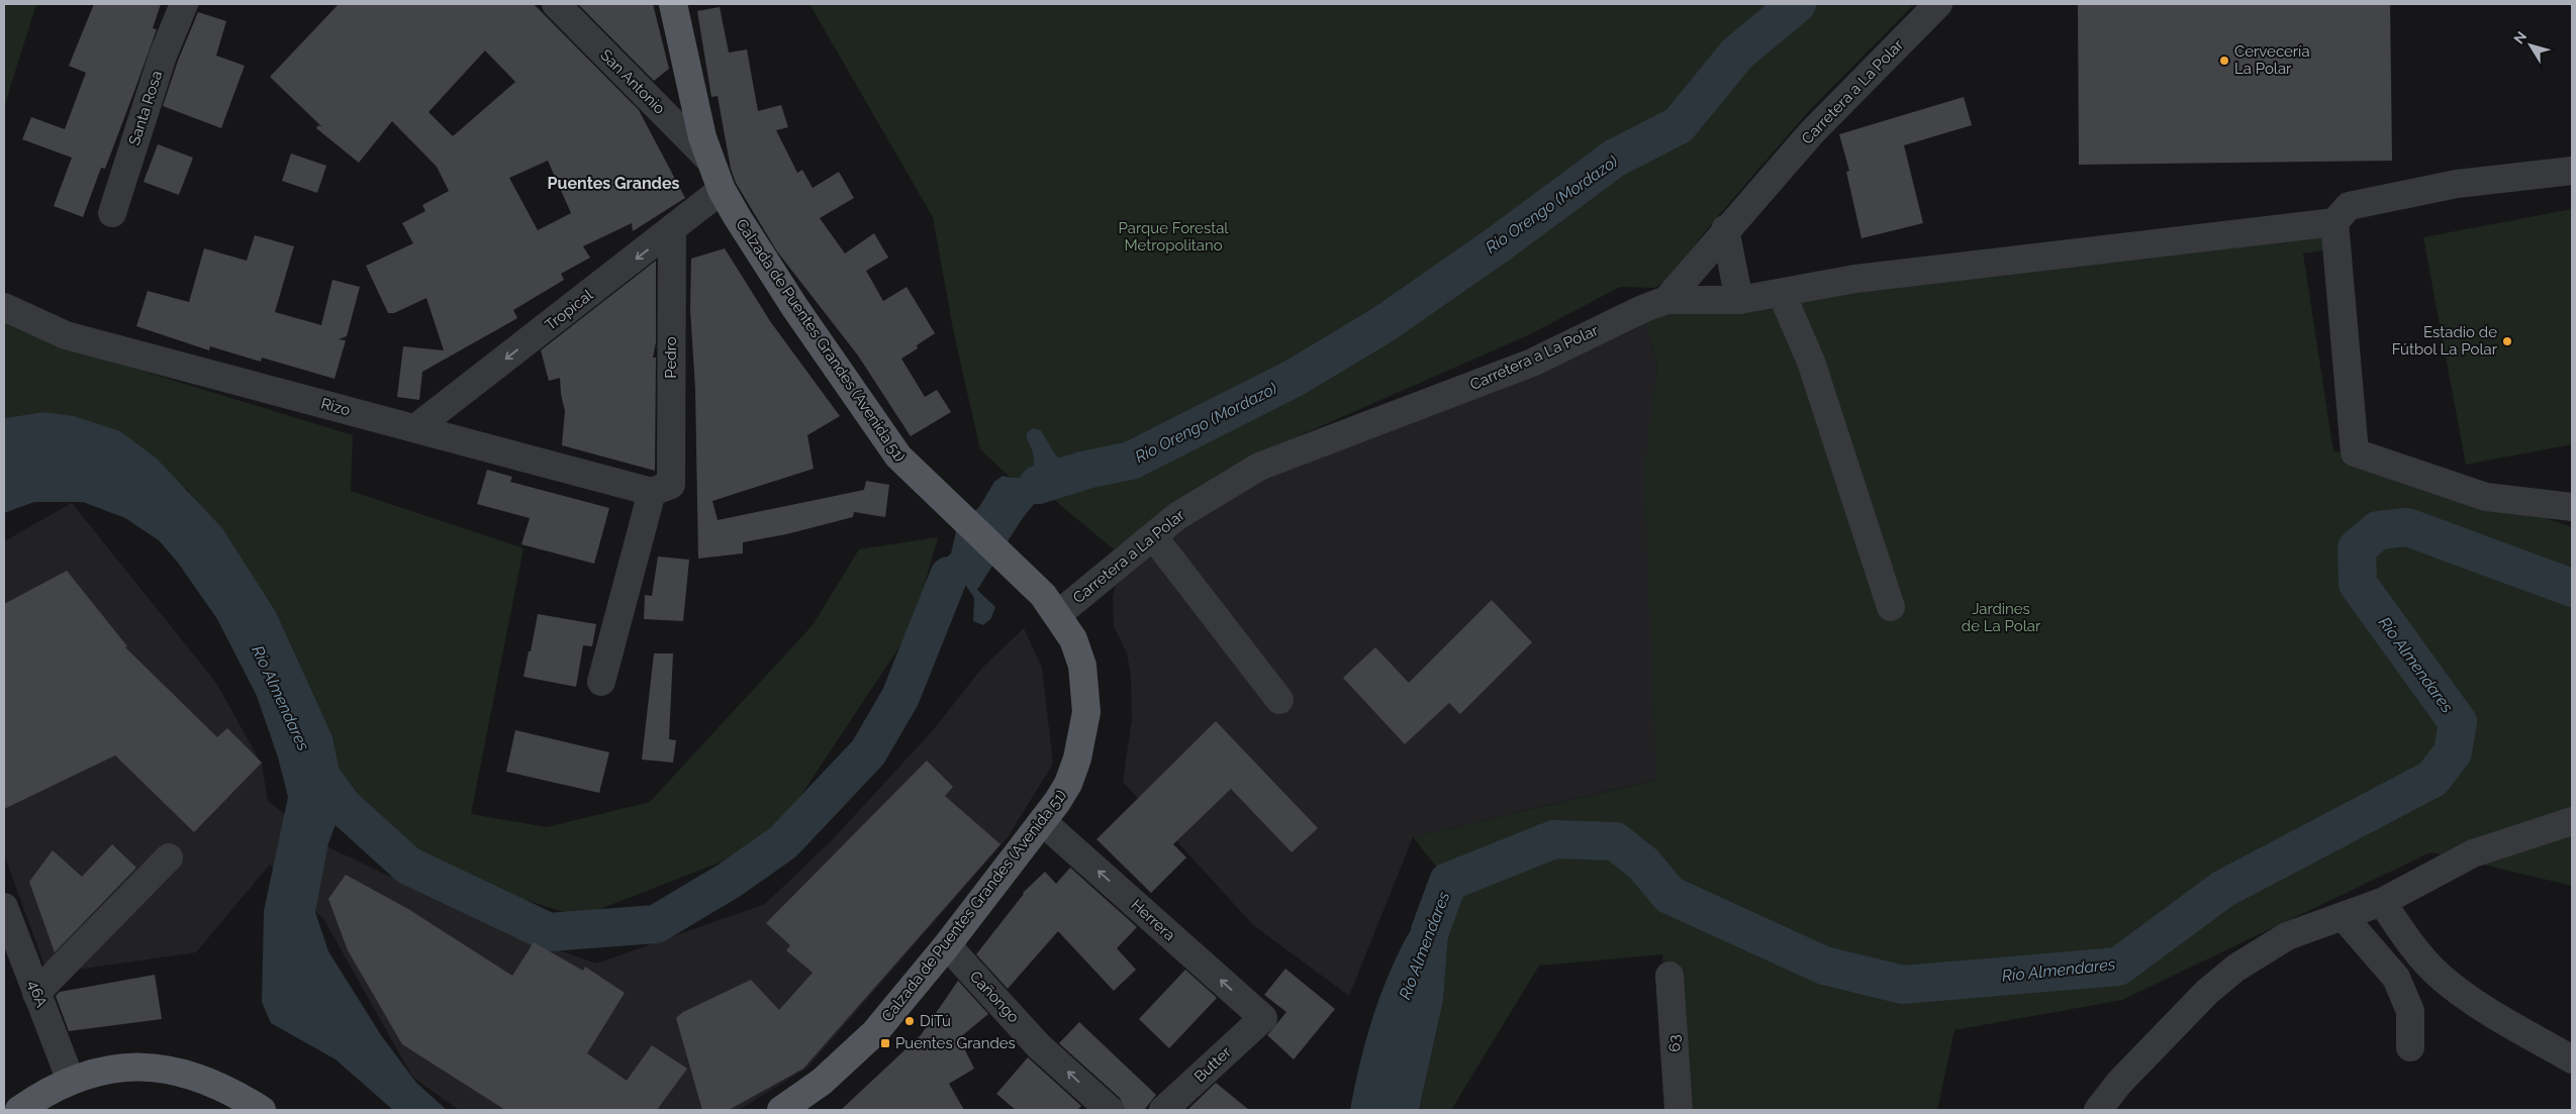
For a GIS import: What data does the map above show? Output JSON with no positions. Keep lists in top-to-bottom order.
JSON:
{
  "streets": {
    "main road": ["Calzada de Puentes Grandes (Avenida 51)"],
    "street": [
      "San Antonio",
      "Carretera a La Polar",
      "Santa Rosa",
      "Tropical",
      "Pedro",
      "Rizo",
      "Herrera",
      "46A",
      "Cañongo",
      "63",
      "Butter"
    ]
  },
  "crossings": [
    ["San Antonio", "Calzada de Puentes Grandes (Avenida 51)"],
    ["Carretera a La Polar", "Calzada de Puentes Grandes (Avenida 51)"],
    ["Tropical", "Calzada de Puentes Grandes (Avenida 51)"],
    ["Tropical", "Pedro"],
    ["Tropical", "Rizo"],
    ["Calzada de Puentes Grandes (Avenida 51)", "Herrera"],
    ["Calzada de Puentes Grandes (Avenida 51)", "Cañongo"],
    ["Pedro", "Rizo"],
    ["Herrera", "Butter"]
  ],
  "one_way": ["Tropical", "Herrera", "Cañongo"],
  "districts": ["Puentes Grandes"],
  "water": ["Río Orengo (Mordazo)", "Río Almendares"],
  "parks": ["Parque Forestal Metropolitano", "Jardines de La Polar"],
  "places": {
    "other": ["Cervecería La Polar", "Estadio de Fútbol La Polar", "DiTú"],
    "transit": ["Puentes Grandes"]
  },
  "north": "top left"
}
